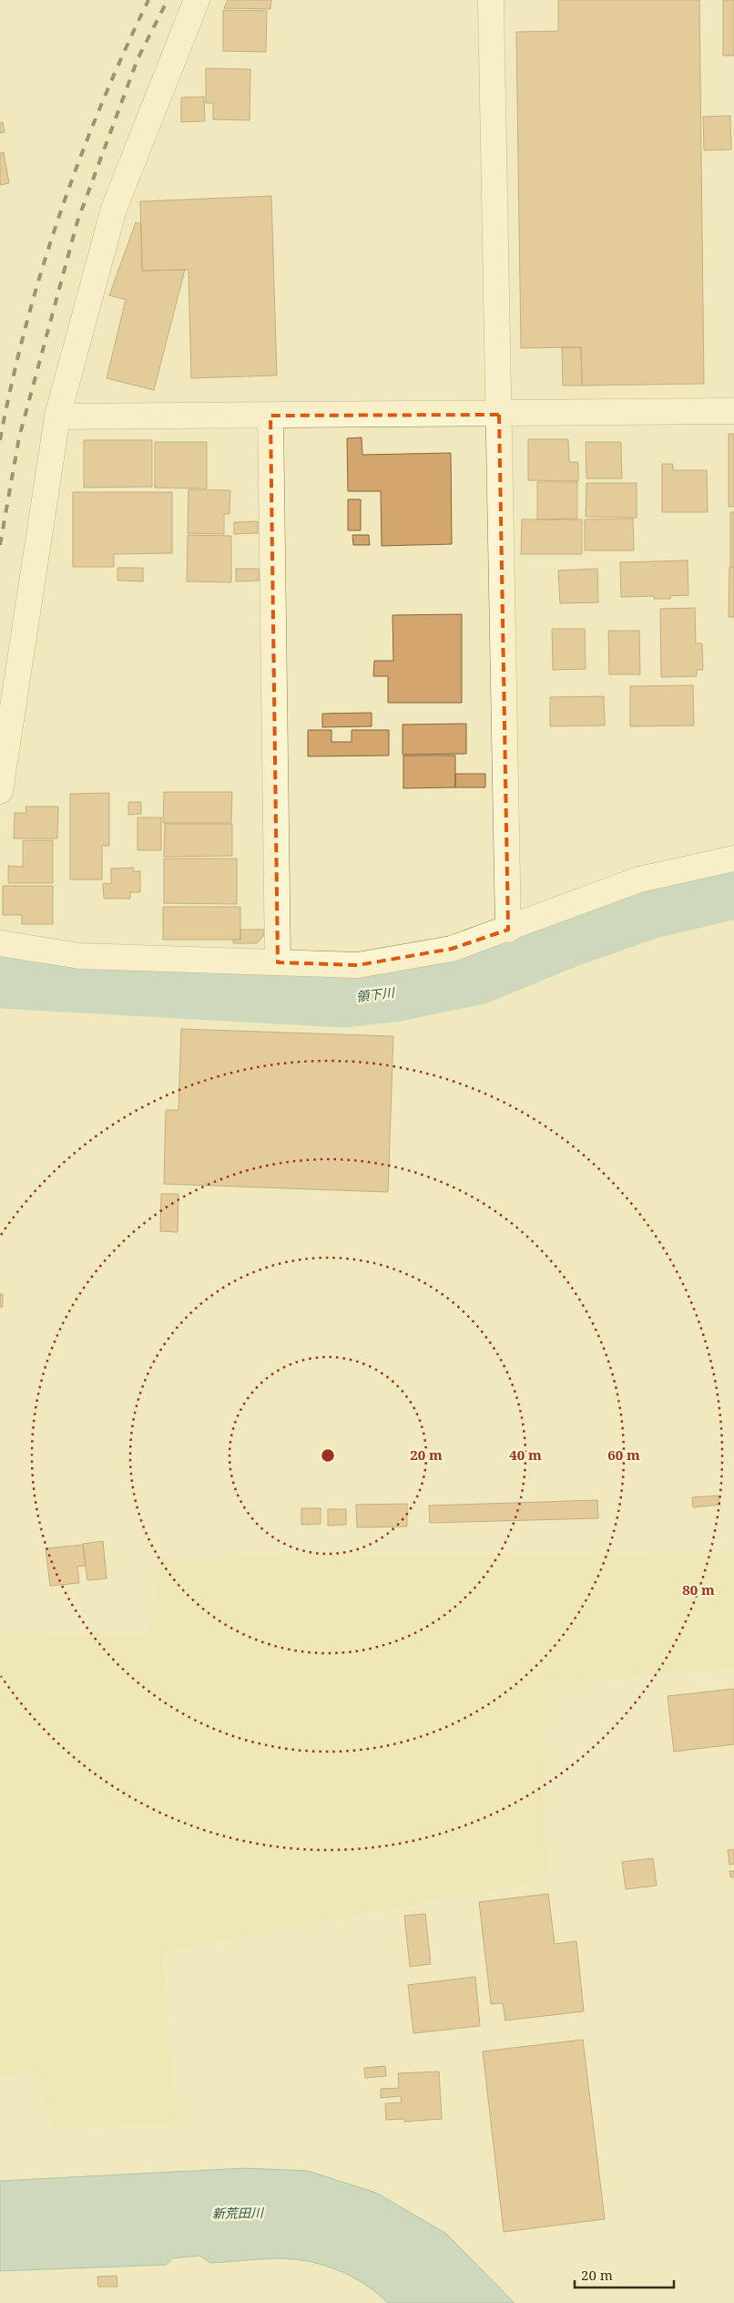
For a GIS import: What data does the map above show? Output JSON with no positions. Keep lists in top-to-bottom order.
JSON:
{
  "water": ["領下川", "新荒田川"],
  "scale_bar": "20 m",
  "rings": [
    "20 m",
    "40 m",
    "60 m",
    "80 m"
  ]
}
